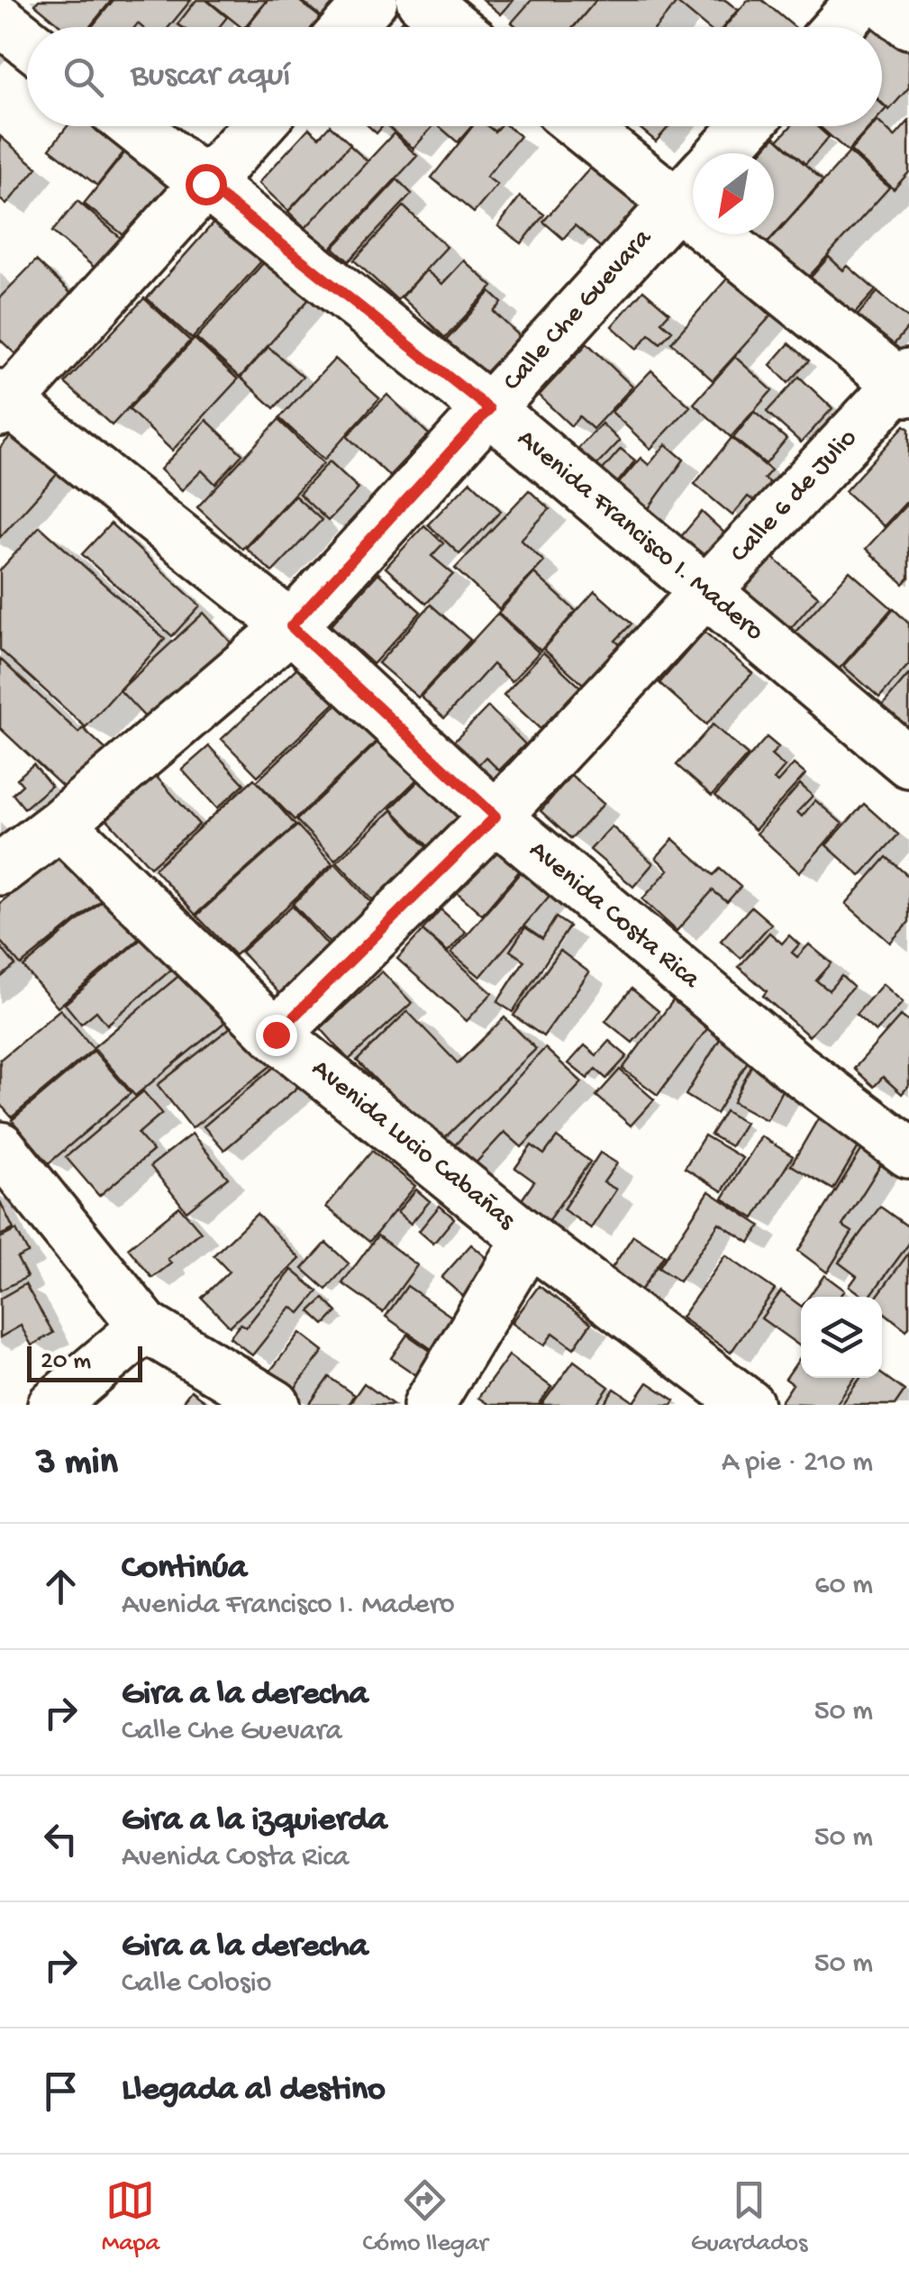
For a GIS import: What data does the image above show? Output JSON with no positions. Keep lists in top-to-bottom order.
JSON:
{
  "streets": {
    "street": [
      "Calle Che Guevara",
      "Calle 6 de Julio",
      "Avenida Francisco I. Madero",
      "Avenida Costa Rica",
      "Avenida Lucio Cabañas"
    ]
  },
  "crossings": [
    ["Calle Che Guevara", "Avenida Francisco I. Madero"],
    ["Calle Che Guevara", "Avenida Costa Rica"],
    ["Calle Che Guevara", "Avenida Lucio Cabañas"],
    ["Calle 6 de Julio", "Avenida Francisco I. Madero"],
    ["Calle 6 de Julio", "Avenida Costa Rica"],
    ["Calle 6 de Julio", "Avenida Lucio Cabañas"]
  ],
  "scale_bar": "20 m",
  "north": "bottom left",
  "page": {
    "search": "Buscar aquí",
    "scale": "20 m",
    "heading": ["3 min", "A pie · 210 m"],
    "list": [
      ["Continúa", "Avenida Francisco I. Madero", "60 m"],
      ["Gira a la derecha", "Calle Che Guevara", "50 m"],
      ["Gira a la izquierda", "Avenida Costa Rica", "50 m"],
      ["Gira a la derecha", "Calle Colosio", "50 m"],
      "Llegada al destino"
    ],
    "nav": ["Mapa", "Cómo llegar", "Guardados"]
  }
}
